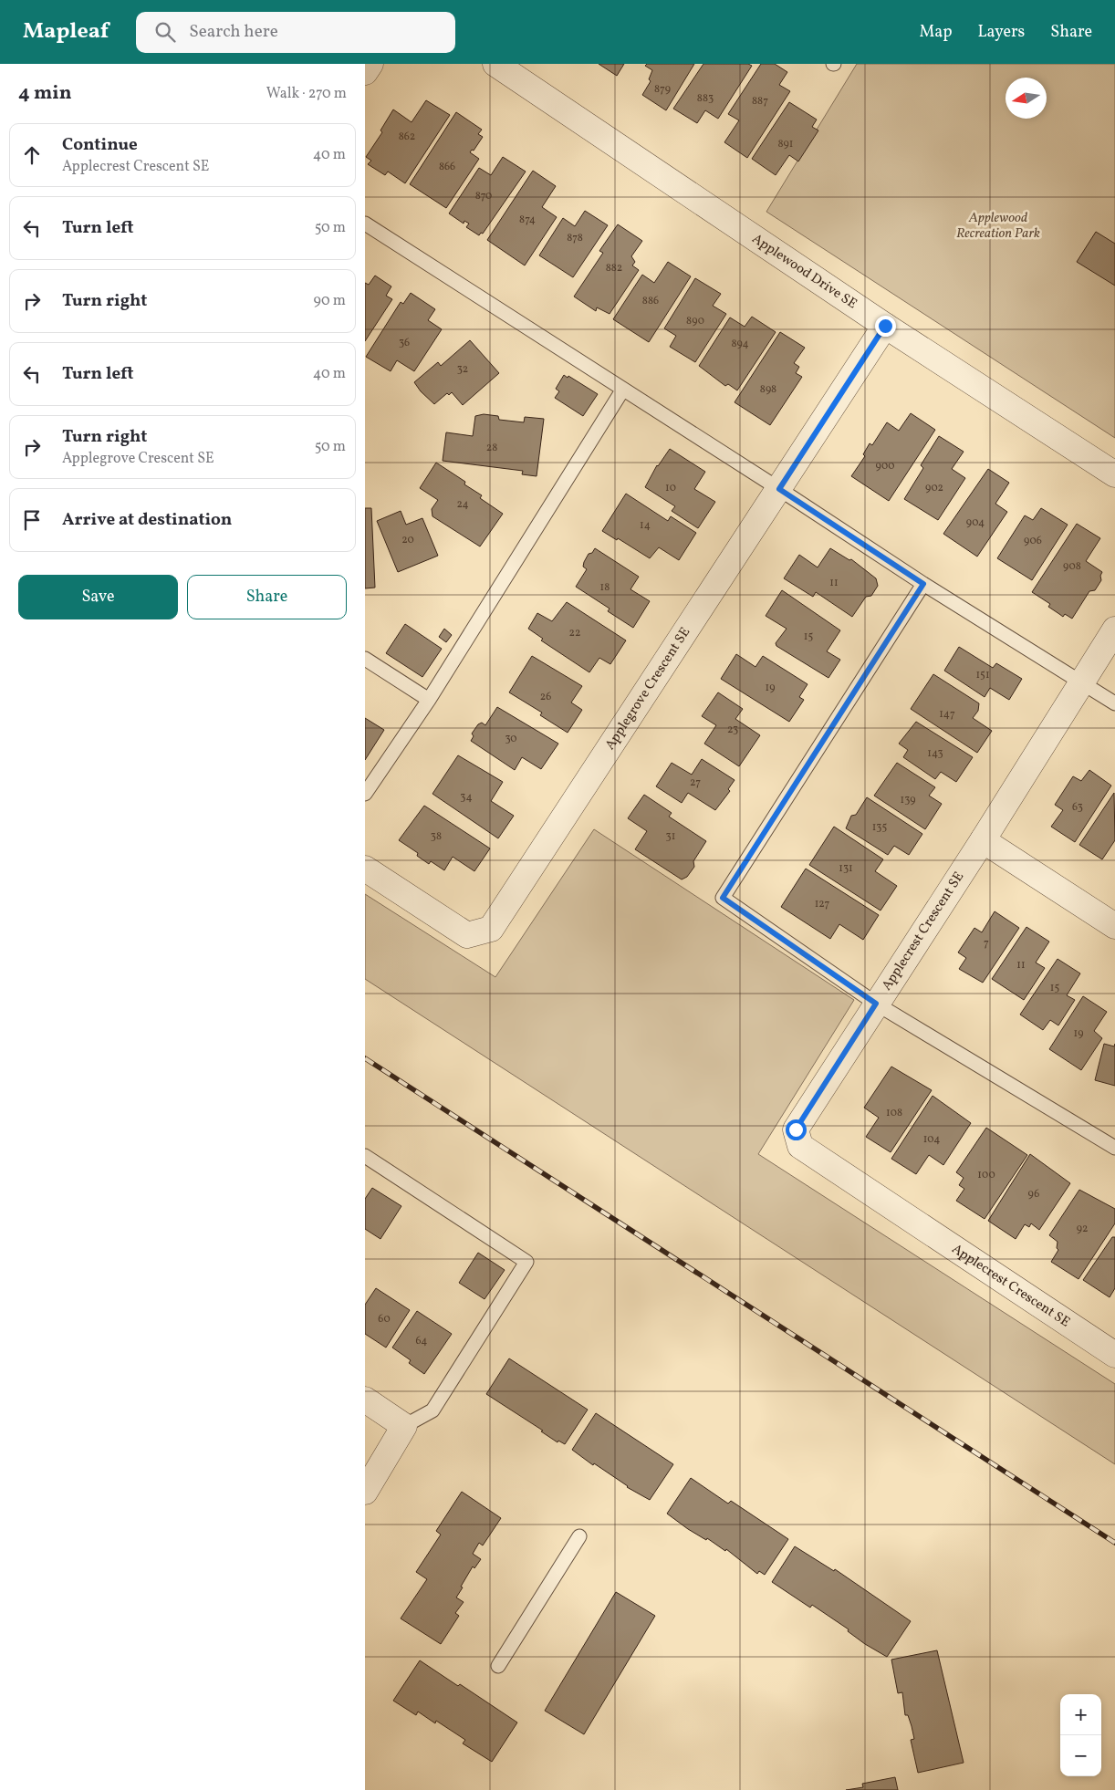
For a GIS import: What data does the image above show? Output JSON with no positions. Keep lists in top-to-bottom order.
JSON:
{
  "streets": {
    "street": ["Applewood Drive SE", "Applegrove Crescent SE", "Applecrest Crescent SE"]
  },
  "crossings": [
    ["Applewood Drive SE", "Applegrove Crescent SE"]
  ],
  "parks": ["Applewood Recreation Park"],
  "house_numbers": [
    "879",
    "883",
    "887",
    "862",
    "891",
    "866",
    "870",
    "874",
    "878",
    "882",
    "886",
    "890",
    "36",
    "894",
    "32",
    "898",
    "28",
    "900",
    "10",
    "902",
    "24",
    "904",
    "14",
    "20",
    "906",
    "908",
    "11",
    "18",
    "22",
    "15",
    "151",
    "19",
    "26",
    "147",
    "23",
    "30",
    "143",
    "27",
    "34",
    "139",
    "63",
    "135",
    "38",
    "31",
    "131",
    "127",
    "7",
    "11",
    "15",
    "19",
    "108",
    "104",
    "100",
    "96",
    "92",
    "60",
    "64"
  ],
  "north": "left",
  "page": {
    "header": "Mapleaf",
    "search": "Search here",
    "nav": ["Map", "Layers", "Share"],
    "heading": ["4 min", "Walk · 270 m"],
    "list": [
      ["Continue", "Applecrest Crescent SE", "40 m"],
      ["Turn left", "50 m"],
      ["Turn right", "90 m"],
      ["Turn left", "40 m"],
      ["Turn right", "Applegrove Crescent SE", "50 m"],
      "Arrive at destination"
    ],
    "buttons": ["Save", "Share"],
    "map_buttons": ["+", "−"]
  }
}
